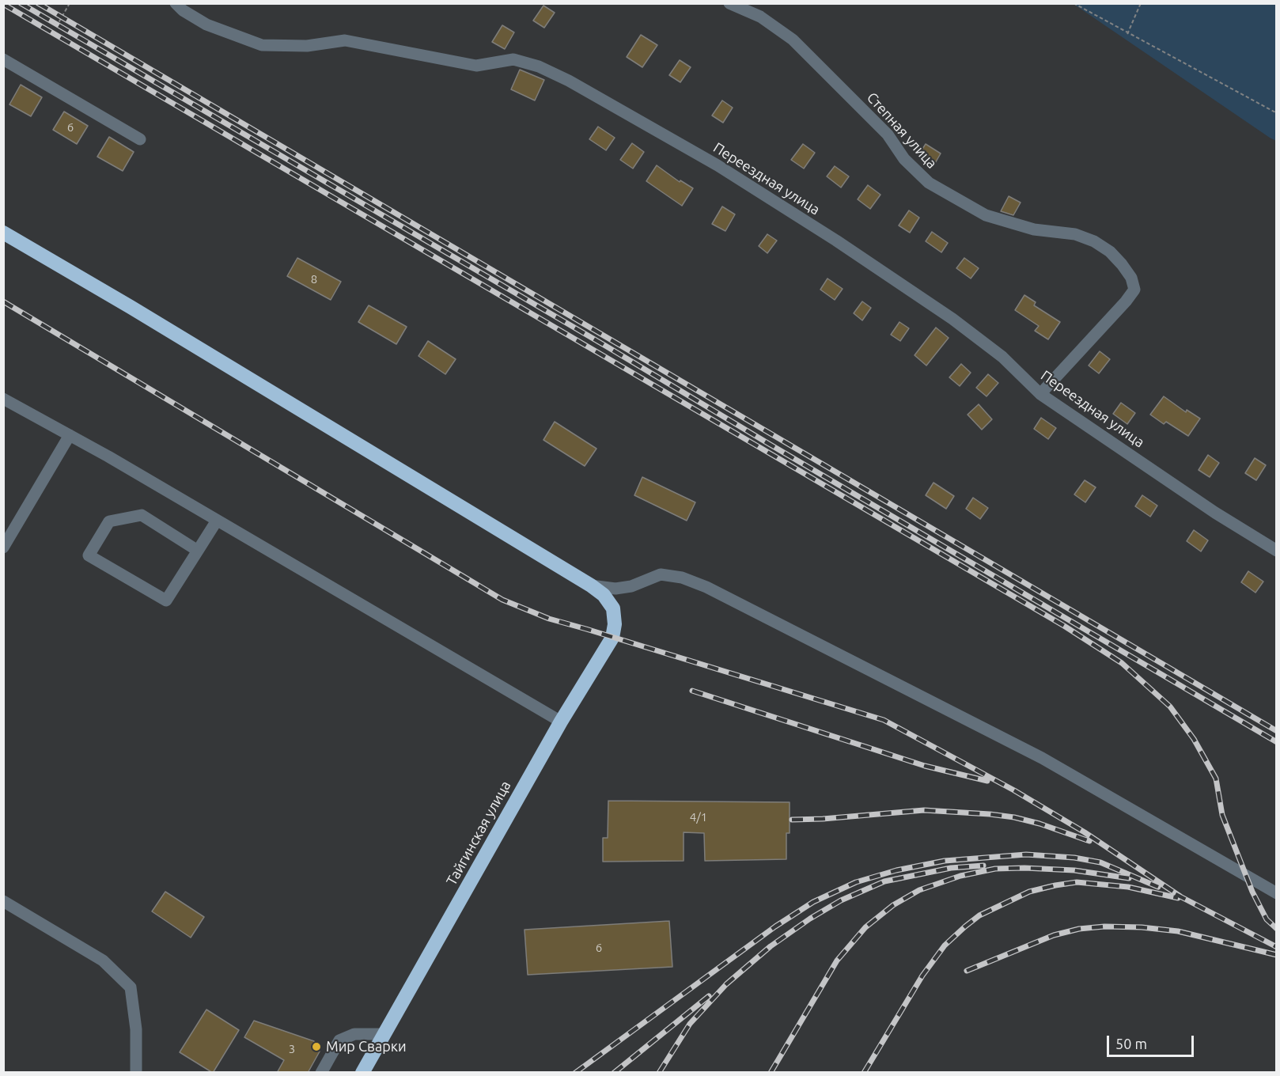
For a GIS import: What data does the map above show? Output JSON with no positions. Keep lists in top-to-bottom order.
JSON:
{
  "streets": {
    "highway": ["Тайгинская улица"],
    "street": ["Степная улица", "Переездная улица"]
  },
  "crossings": [
    ["Степная улица", "Переездная улица"]
  ],
  "places": ["Мир Сварки"],
  "house_numbers": [
    "6",
    "8",
    "4/1",
    "6",
    "3"
  ],
  "scale_bar": "50 m"
}
